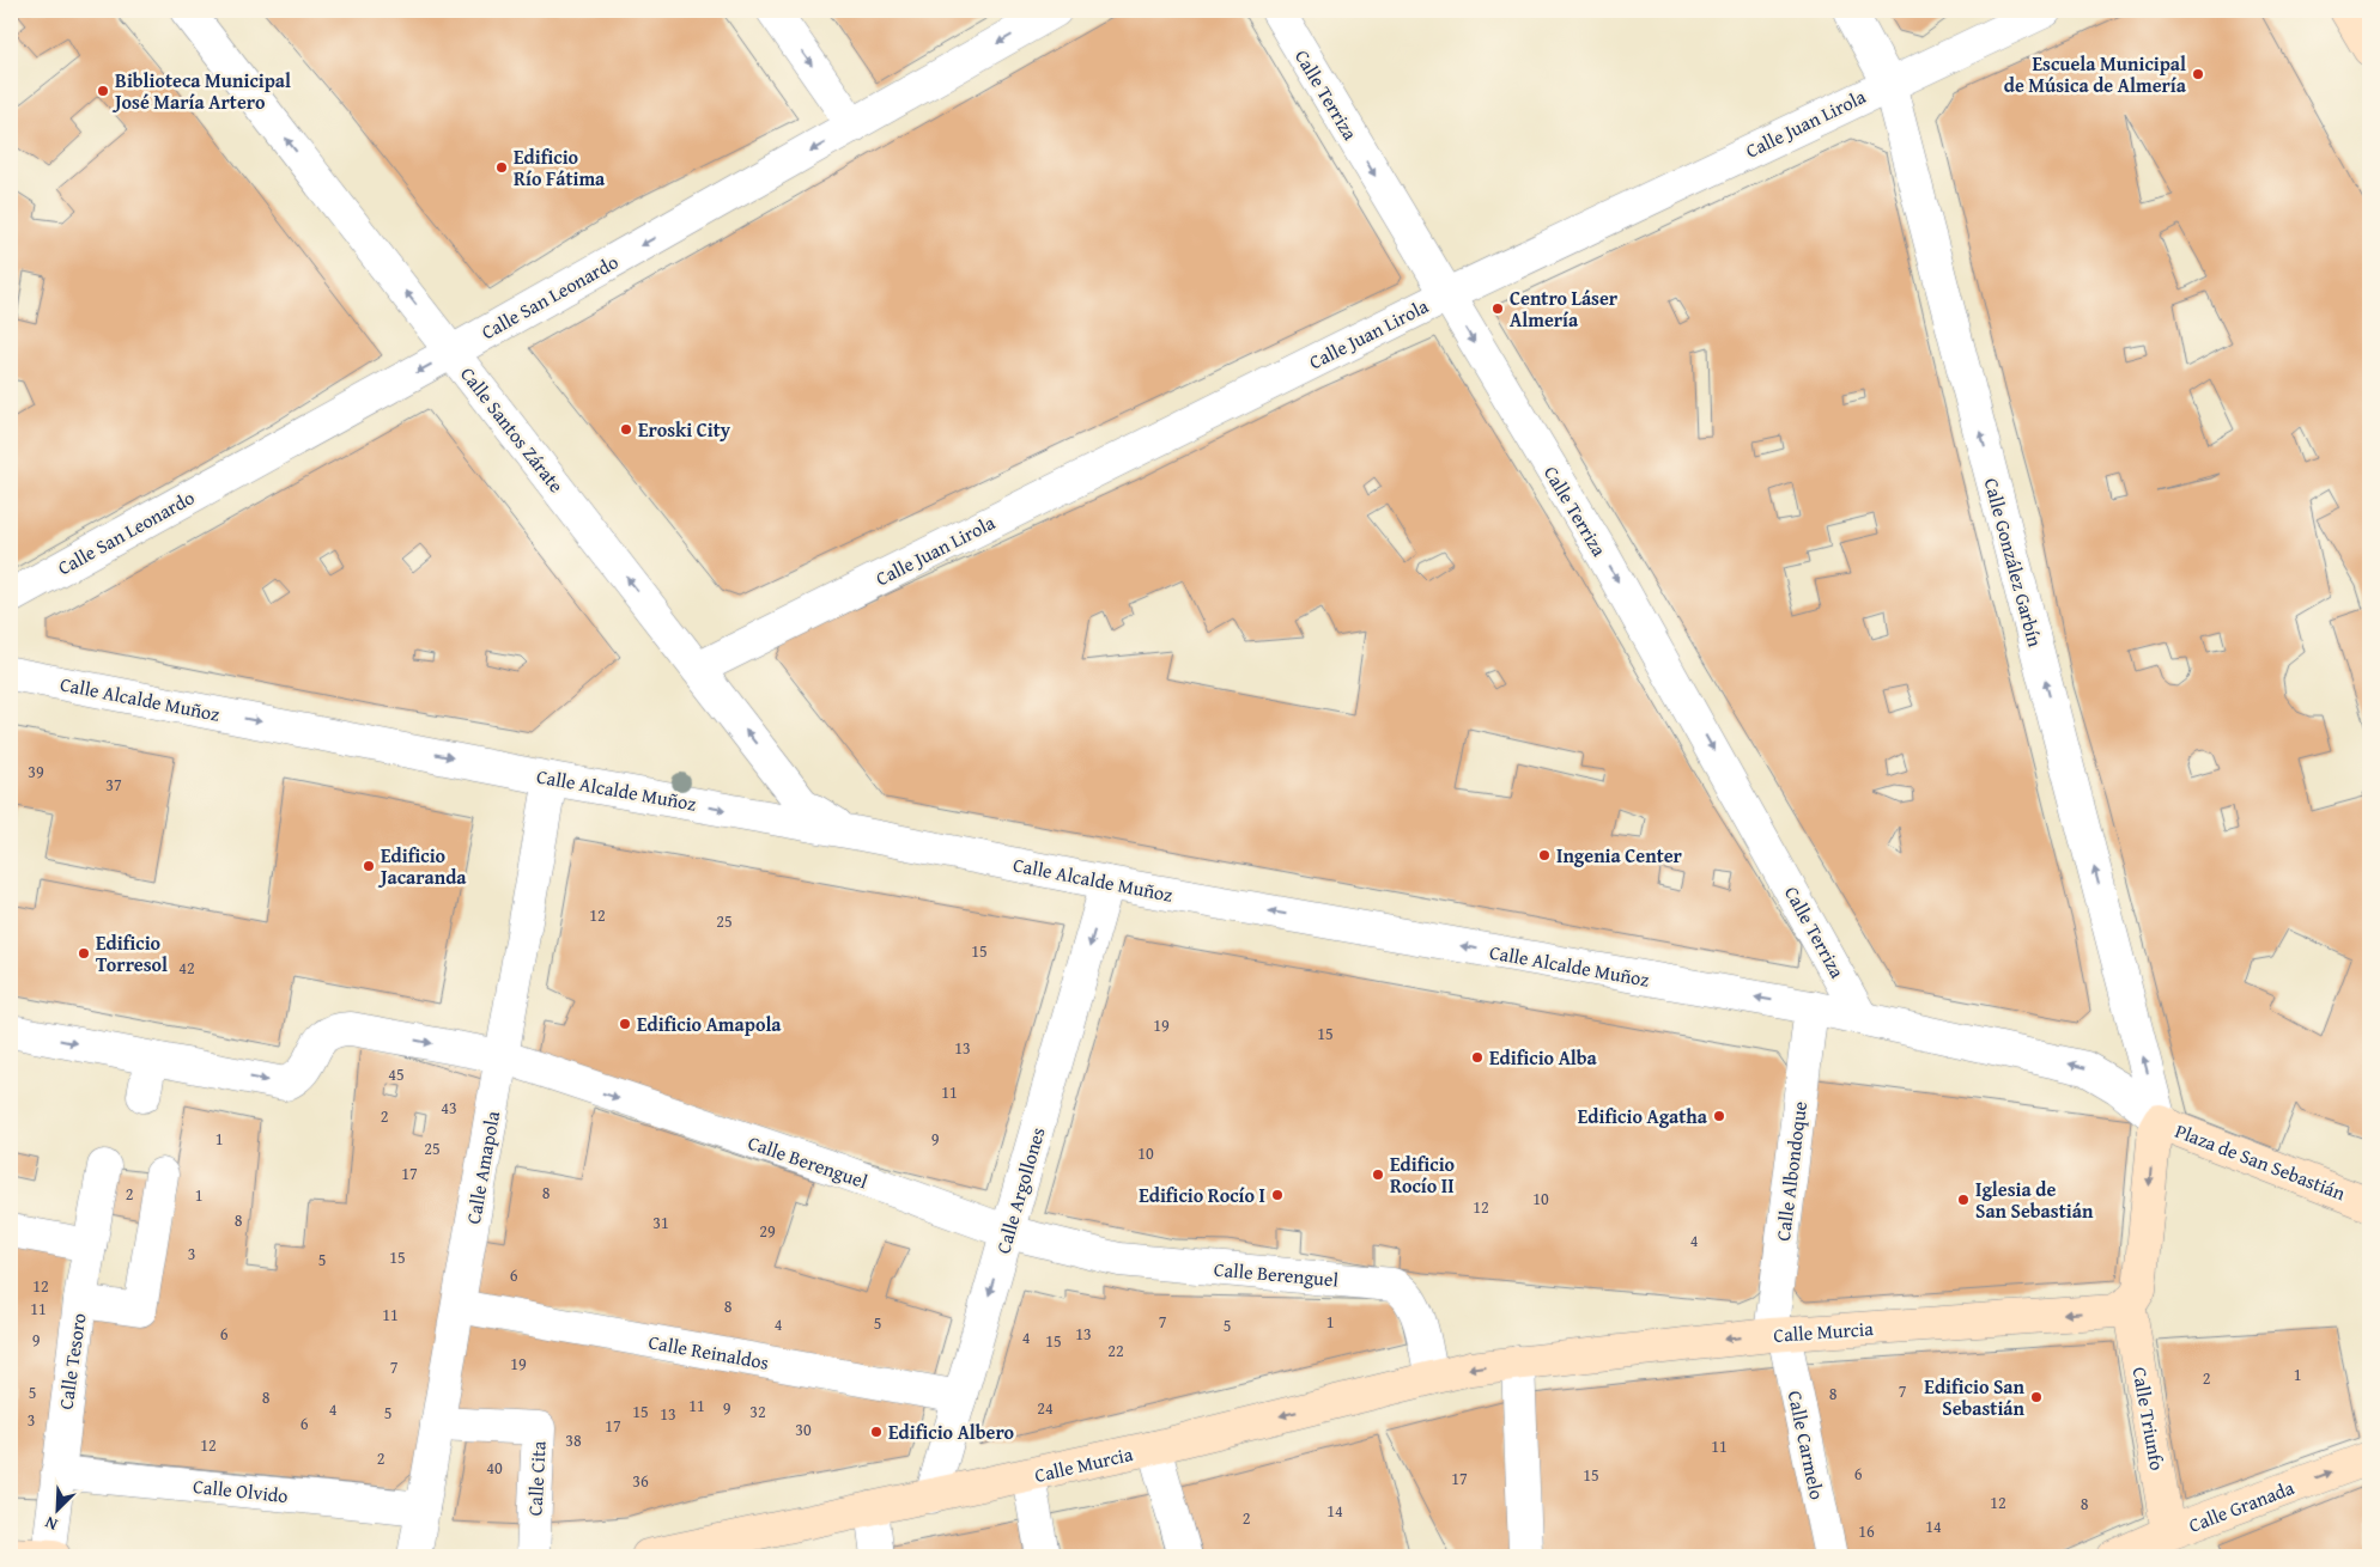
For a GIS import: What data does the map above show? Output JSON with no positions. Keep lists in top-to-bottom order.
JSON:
{
  "streets": {
    "main road": [
      "Plaza de San Sebastián",
      "Calle Murcia",
      "Calle Triunfo",
      "Calle Granada"
    ],
    "street": [
      "Calle Terriza",
      "Calle Juan Lirola",
      "Calle San Leonardo",
      "Calle Santos Zárate",
      "Calle González Garbín",
      "Calle Alcalde Muñoz",
      "Calle Berenguel",
      "Calle Amapola",
      "Calle Albondoque",
      "Calle Argollones",
      "Calle Reinaldos",
      "Calle Tesoro",
      "Calle Carmelo",
      "Calle Cita",
      "Calle Olvido"
    ]
  },
  "crossings": [
    ["Calle Terriza", "Calle Juan Lirola"],
    ["Calle Terriza", "Calle Alcalde Muñoz"],
    ["Calle Juan Lirola", "Calle Santos Zárate"],
    ["Calle Juan Lirola", "Calle González Garbín"],
    ["Calle San Leonardo", "Calle Santos Zárate"],
    ["Calle Santos Zárate", "Calle Alcalde Muñoz"],
    ["Calle González Garbín", "Calle Alcalde Muñoz"],
    ["Calle González Garbín", "Plaza de San Sebastián"],
    ["Calle Alcalde Muñoz", "Plaza de San Sebastián"],
    ["Calle Alcalde Muñoz", "Calle Amapola"],
    ["Calle Alcalde Muñoz", "Calle Albondoque"],
    ["Calle Alcalde Muñoz", "Calle Argollones"],
    ["Calle Berenguel", "Calle Amapola"],
    ["Calle Berenguel", "Calle Argollones"],
    ["Calle Berenguel", "Calle Murcia"],
    ["Plaza de San Sebastián", "Calle Murcia"],
    ["Plaza de San Sebastián", "Calle Triunfo"],
    ["Calle Amapola", "Calle Reinaldos"],
    ["Calle Amapola", "Calle Cita"],
    ["Calle Amapola", "Calle Olvido"],
    ["Calle Albondoque", "Calle Murcia"],
    ["Calle Albondoque", "Calle Carmelo"],
    ["Calle Argollones", "Calle Murcia"],
    ["Calle Argollones", "Calle Reinaldos"],
    ["Calle Murcia", "Calle Triunfo"],
    ["Calle Murcia", "Calle Carmelo"],
    ["Calle Tesoro", "Calle Olvido"],
    ["Calle Triunfo", "Calle Granada"]
  ],
  "one_way": [
    "Calle Terriza",
    "Calle San Leonardo",
    "Calle Santos Zárate",
    "Calle González Garbín",
    "Calle Berenguel",
    "Plaza de San Sebastián",
    "Calle Argollones",
    "Calle Murcia",
    "Calle Granada"
  ],
  "places": [
    "Escuela Municipal de Música de Almería",
    "Biblioteca Municipal José María Artero",
    "Edificio Río Fátima",
    "Centro Láser Almería",
    "Eroski City",
    "Ingenia Center",
    "Edificio Jacaranda",
    "Edificio Torresol",
    "Edificio Amapola",
    "Edificio Alba",
    "Edificio Agatha",
    "Edificio Rocío II",
    "Edificio Rocío I",
    "Iglesia de San Sebastián",
    "Edificio San Sebastián",
    "Edificio Albero"
  ],
  "house_numbers": [
    "39",
    "37",
    "12",
    "25",
    "15",
    "42",
    "19",
    "15",
    "13",
    "45",
    "11",
    "43",
    "2",
    "1",
    "9",
    "25",
    "10",
    "17",
    "8",
    "2",
    "1",
    "10",
    "12",
    "8",
    "31",
    "29",
    "4",
    "3",
    "15",
    "5",
    "6",
    "12",
    "8",
    "11",
    "11",
    "7",
    "1",
    "5",
    "4",
    "5",
    "6",
    "13",
    "4",
    "9",
    "15",
    "22",
    "19",
    "7",
    "1",
    "2",
    "7",
    "5",
    "8",
    "8",
    "11",
    "9",
    "24",
    "4",
    "15",
    "32",
    "5",
    "13",
    "3",
    "6",
    "17",
    "30",
    "38",
    "12",
    "11",
    "2",
    "40",
    "6",
    "15",
    "17",
    "36",
    "12",
    "8",
    "14",
    "2",
    "14",
    "16"
  ],
  "north": "bottom left"
}
